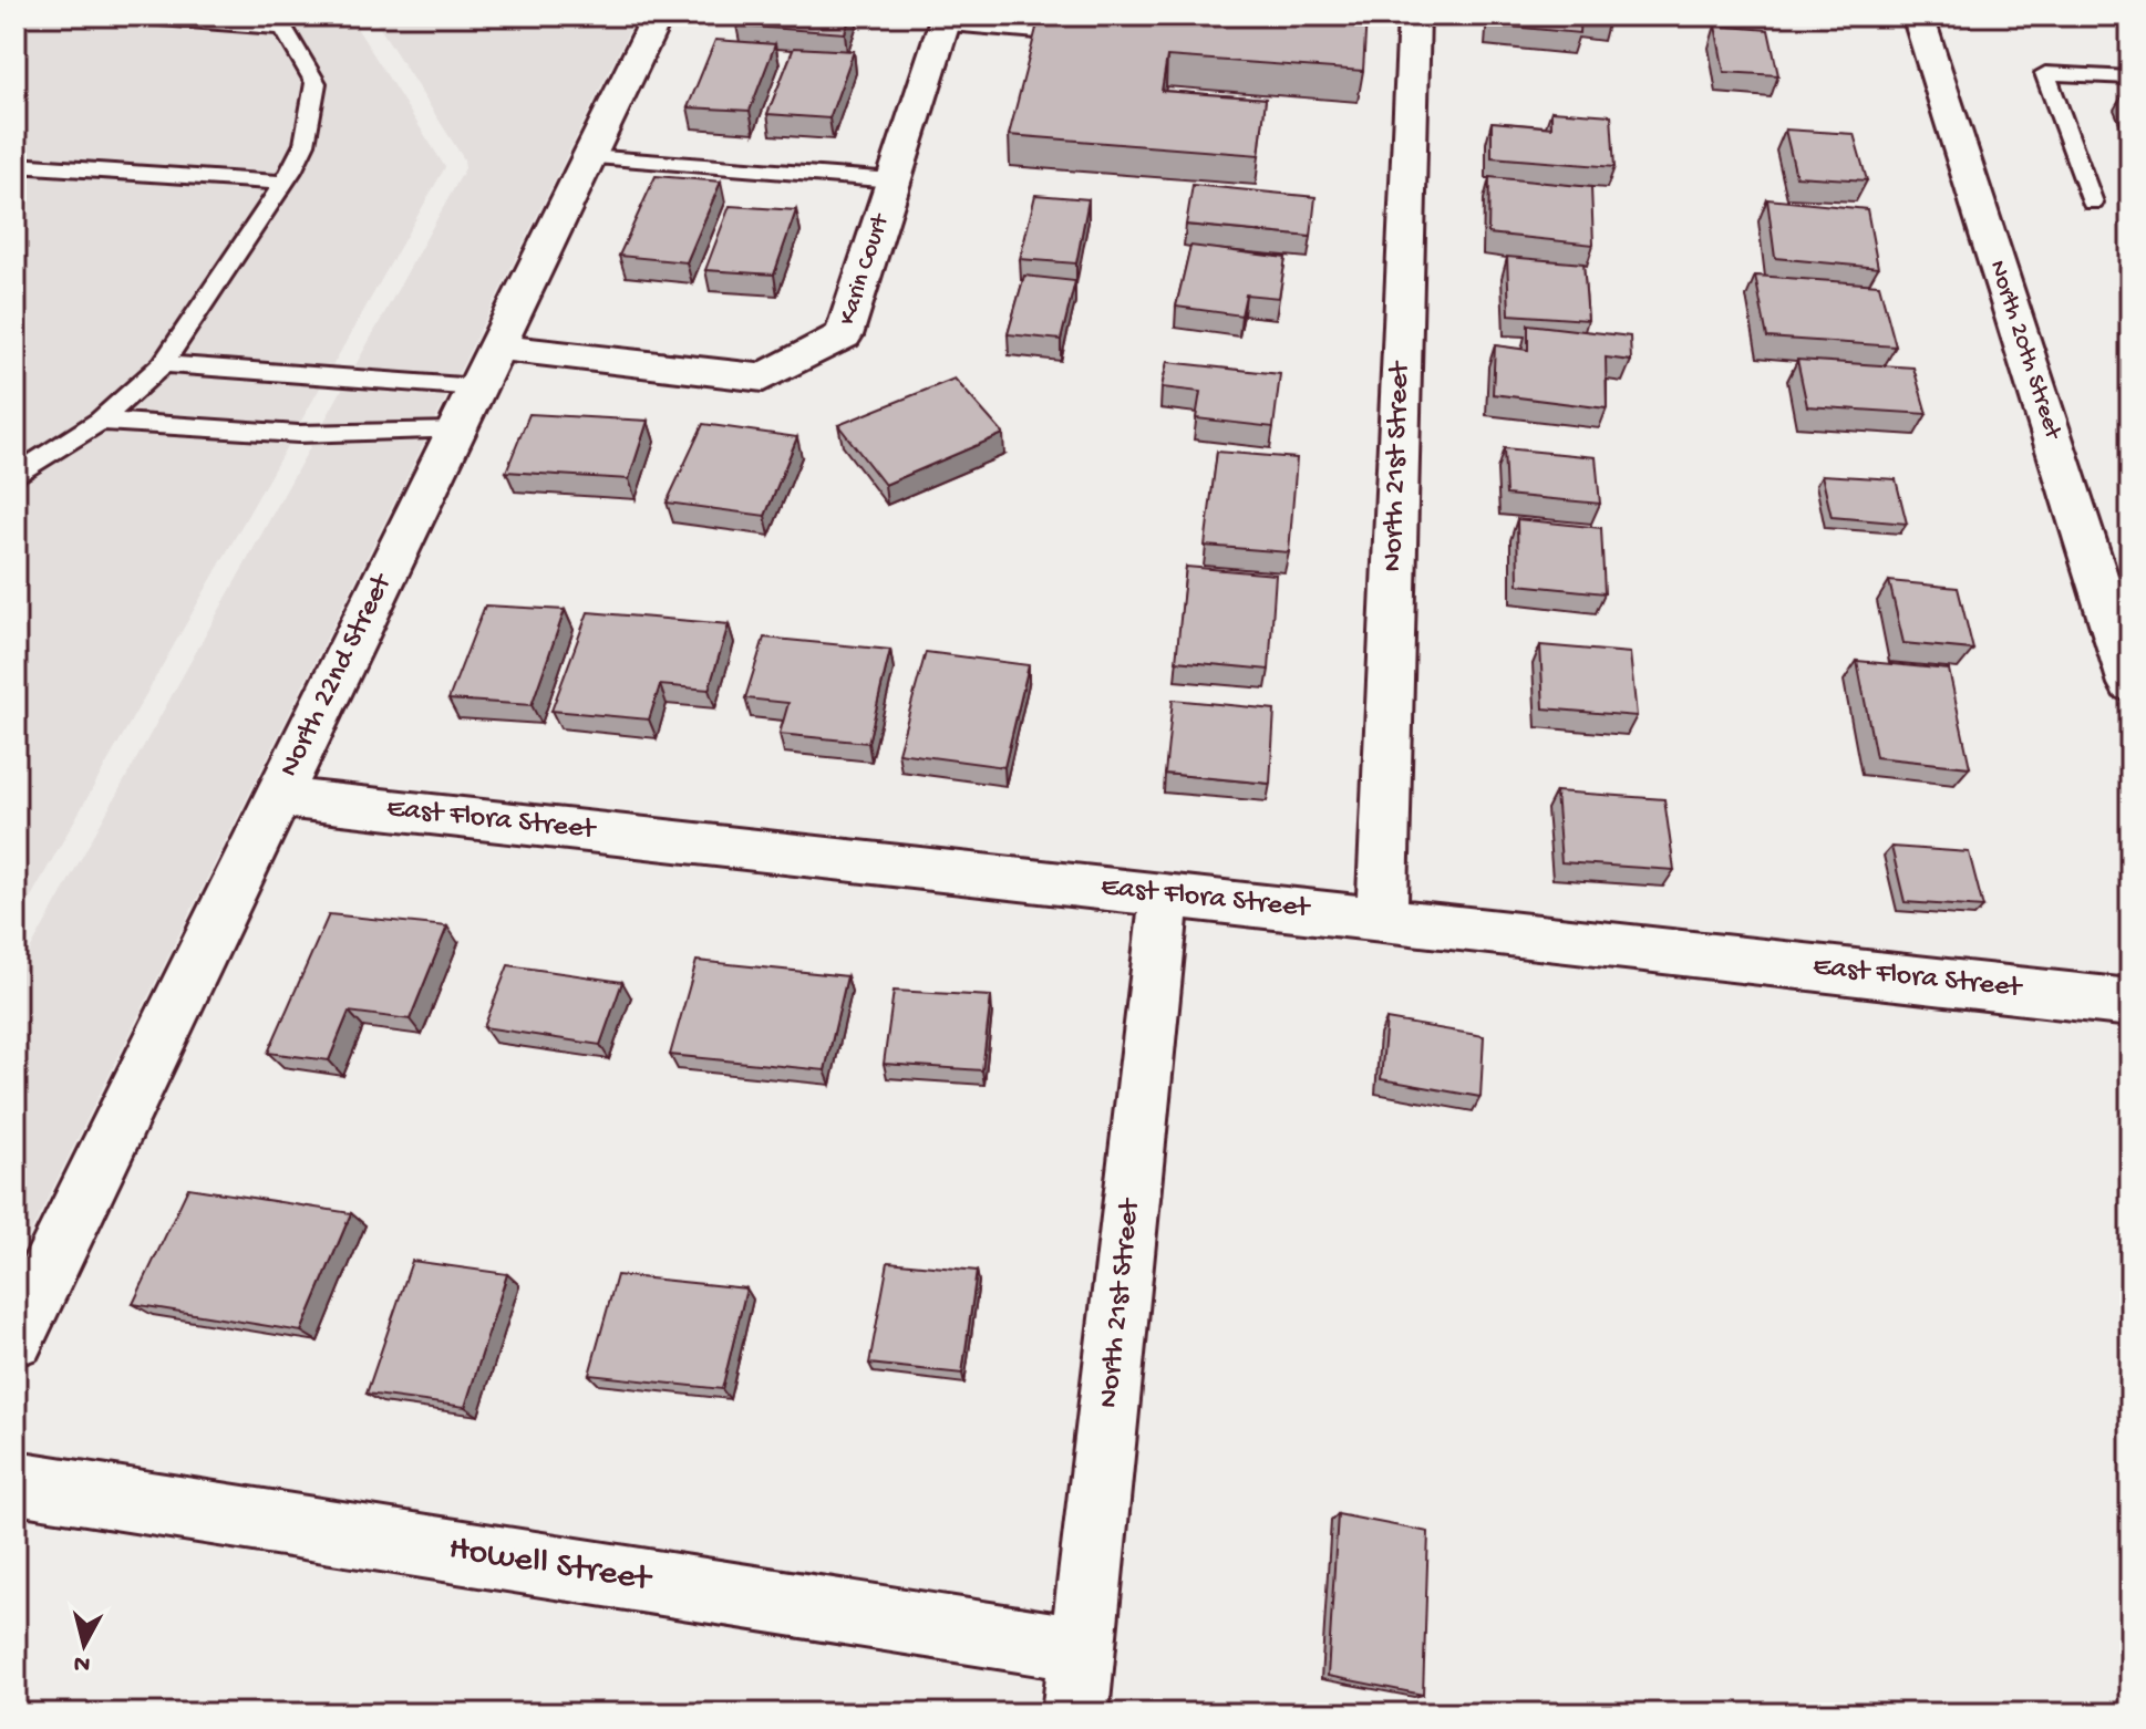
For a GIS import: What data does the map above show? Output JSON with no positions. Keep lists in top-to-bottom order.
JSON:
{
  "streets": {
    "street": [
      "Karin Court",
      "North 20th Street",
      "North 21st Street",
      "North 22nd Street",
      "East Flora Street",
      "Howell Street"
    ]
  },
  "crossings": [
    ["Karin Court", "North 22nd Street"],
    ["North 21st Street", "East Flora Street"],
    ["North 21st Street", "Howell Street"],
    ["North 22nd Street", "East Flora Street"]
  ],
  "north": "bottom"
}
